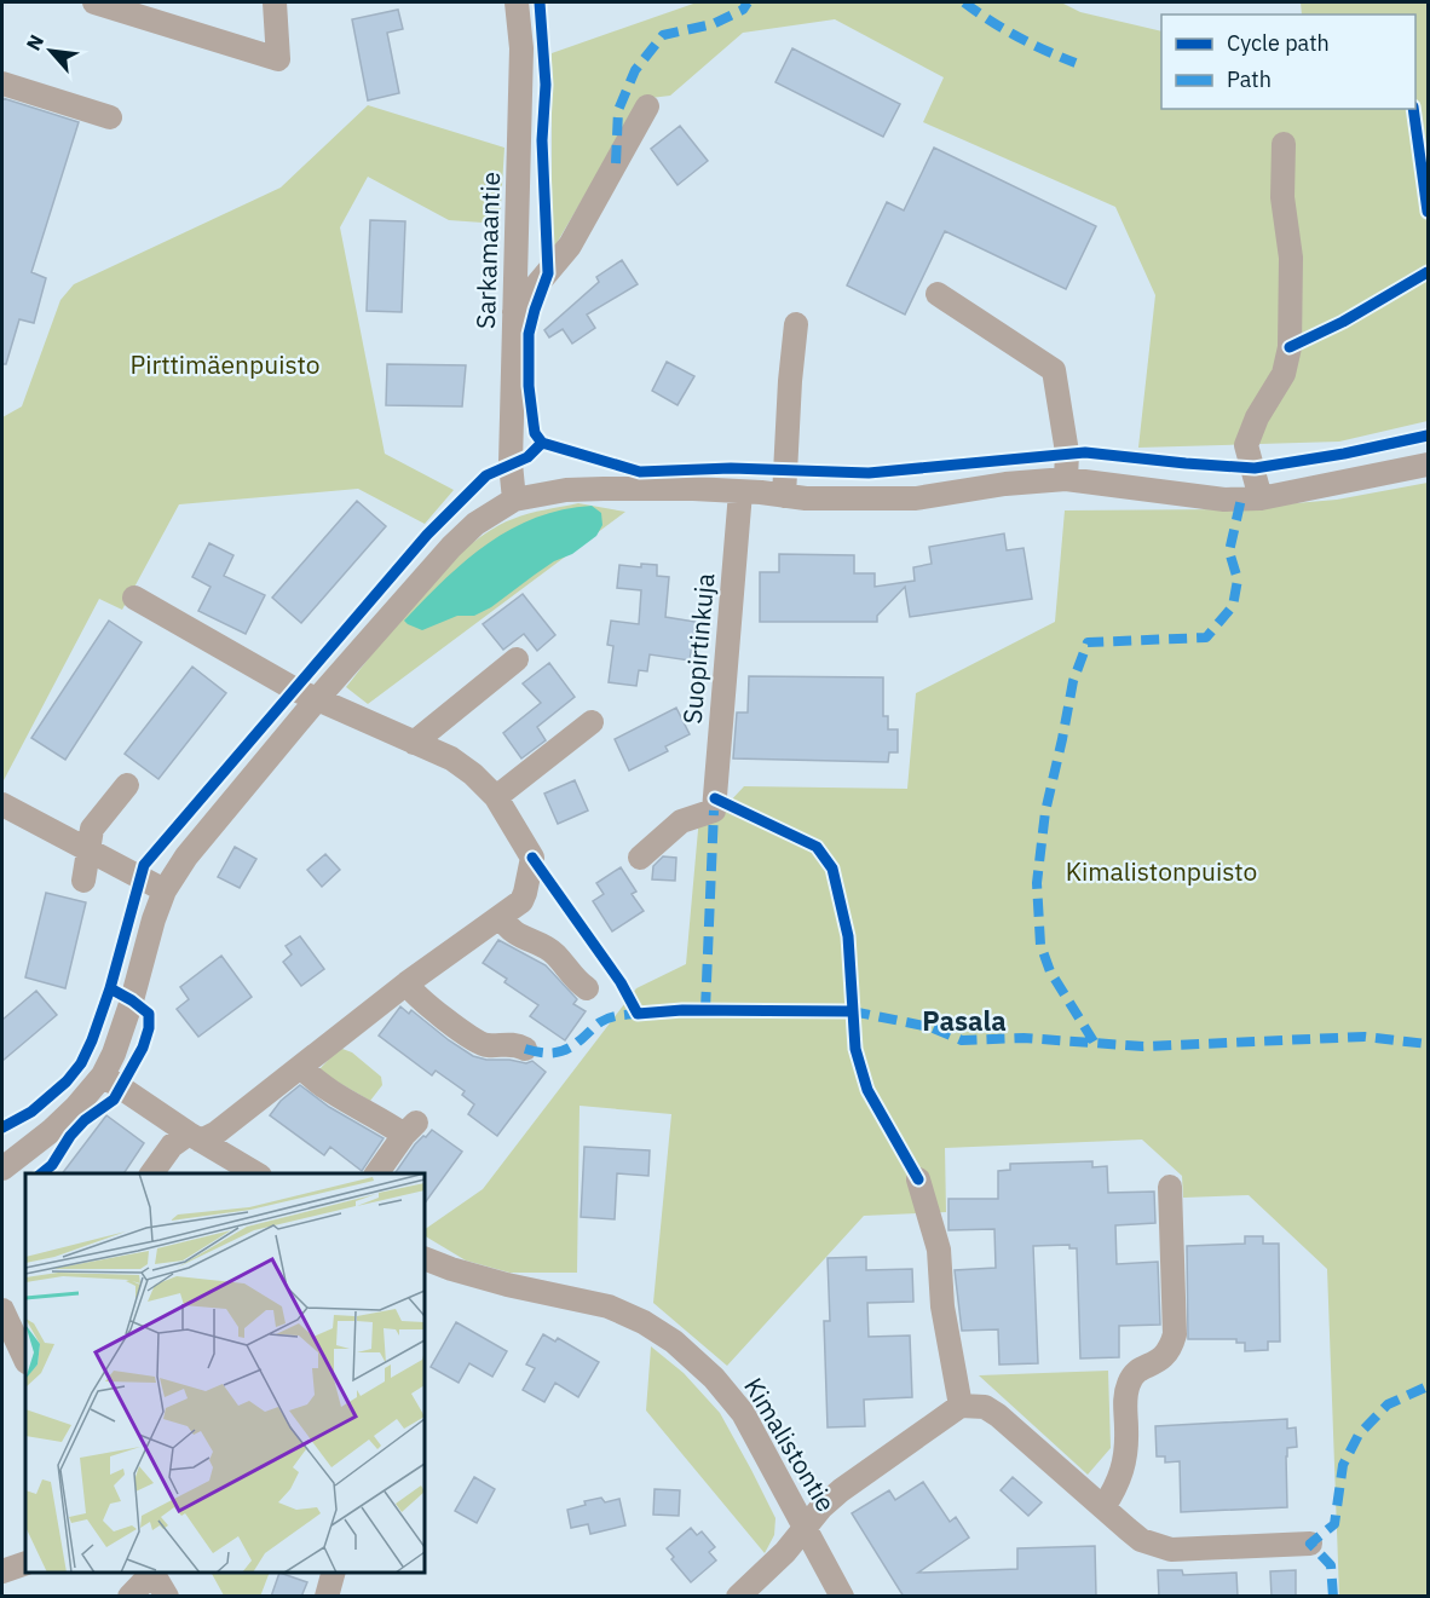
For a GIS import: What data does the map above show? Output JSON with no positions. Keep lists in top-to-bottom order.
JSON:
{
  "streets": {
    "street": ["Sarkamaantie", "Suopirtinkuja", "Kimalistontie"]
  },
  "districts": ["Pasala"],
  "parks": ["Pirttimäenpuisto", "Kimalistonpuisto"],
  "legend": ["Cycle path", "Path"],
  "north": "top left"
}
